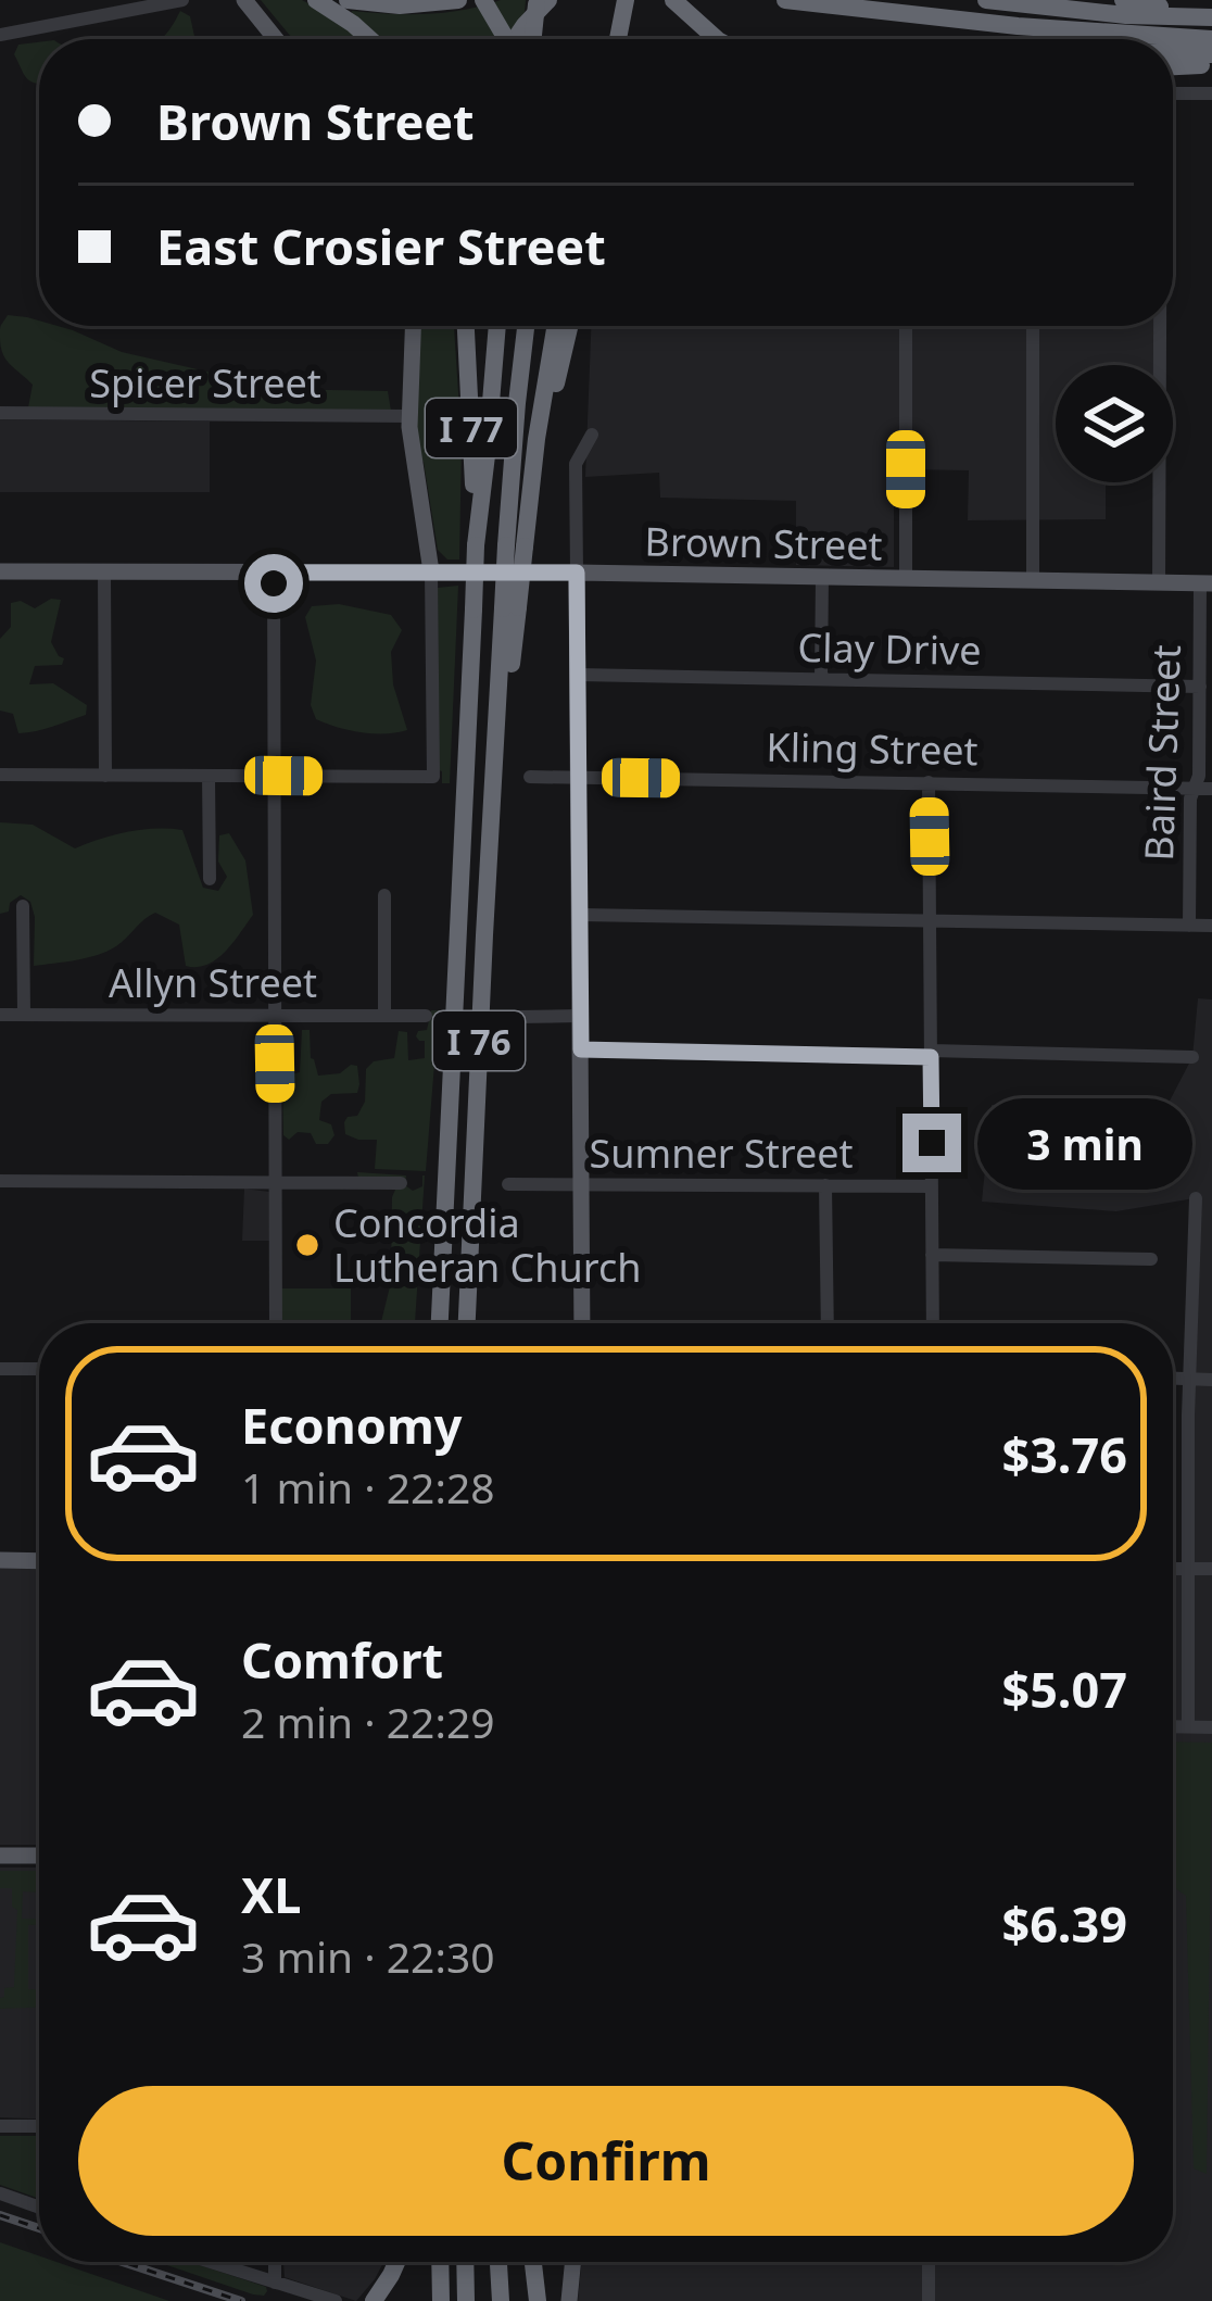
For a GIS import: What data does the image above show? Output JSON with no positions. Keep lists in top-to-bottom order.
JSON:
{
  "streets": {
    "highway": ["I 77", "I 76"],
    "main road": ["Brown Street"],
    "street": [
      "Spicer Street",
      "Clay Drive",
      "Kling Street",
      "Baird Street",
      "Allyn Street",
      "Sumner Street"
    ]
  },
  "crossings": [
    ["I 77", "I 76"],
    ["Brown Street", "Baird Street"],
    ["Clay Drive", "Baird Street"],
    ["Kling Street", "Baird Street"]
  ],
  "places": ["Concordia Lutheran Church"],
  "page": {
    "banner": ["Brown Street", "East Crosier Street"],
    "bubble": "3 min",
    "list": [
      {
        "name": "Economy",
        "note": "1 min · 22:28",
        "value": "$3.76"
      },
      {
        "name": "Comfort",
        "note": "2 min · 22:29",
        "value": "$5.07"
      },
      {
        "name": "XL",
        "note": "3 min · 22:30",
        "value": "$6.39"
      }
    ],
    "buttons": "Confirm"
  }
}
